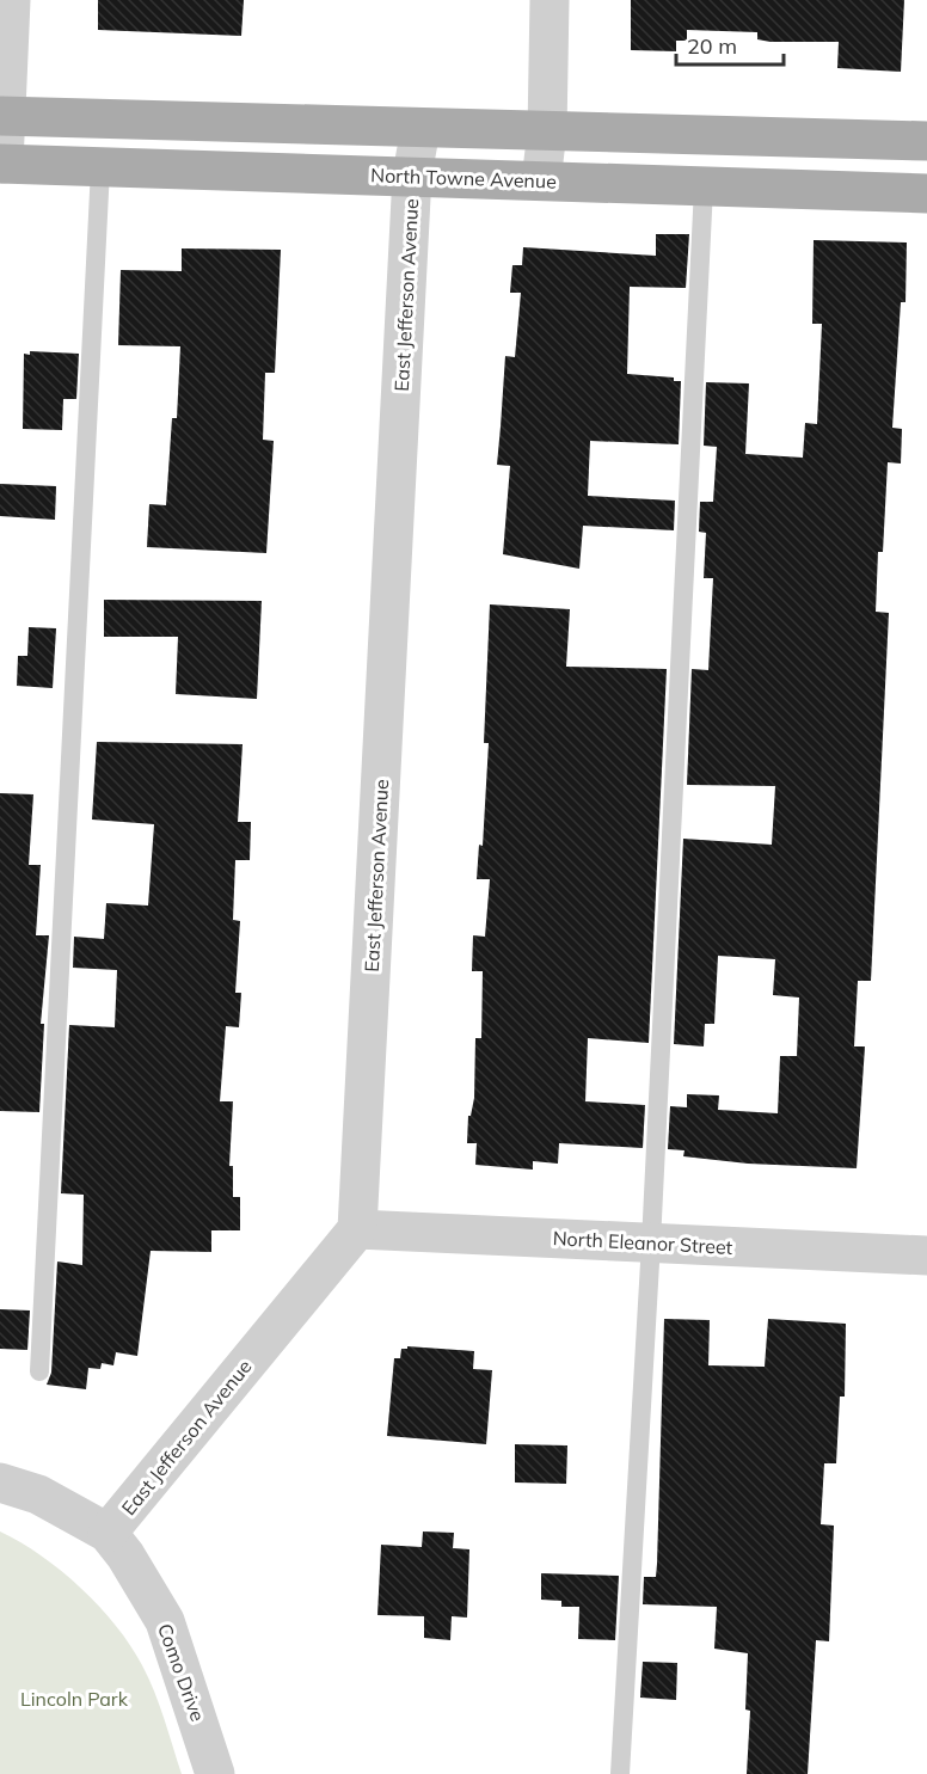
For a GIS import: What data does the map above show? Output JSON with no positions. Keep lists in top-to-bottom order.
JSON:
{
  "streets": {
    "main road": ["North Towne Avenue"],
    "street": ["East Jefferson Avenue", "North Eleanor Street", "Como Drive"]
  },
  "crossings": [
    ["North Towne Avenue", "East Jefferson Avenue"],
    ["East Jefferson Avenue", "North Eleanor Street"],
    ["East Jefferson Avenue", "Como Drive"]
  ],
  "parks": ["Lincoln Park"],
  "scale_bar": "20 m"
}
